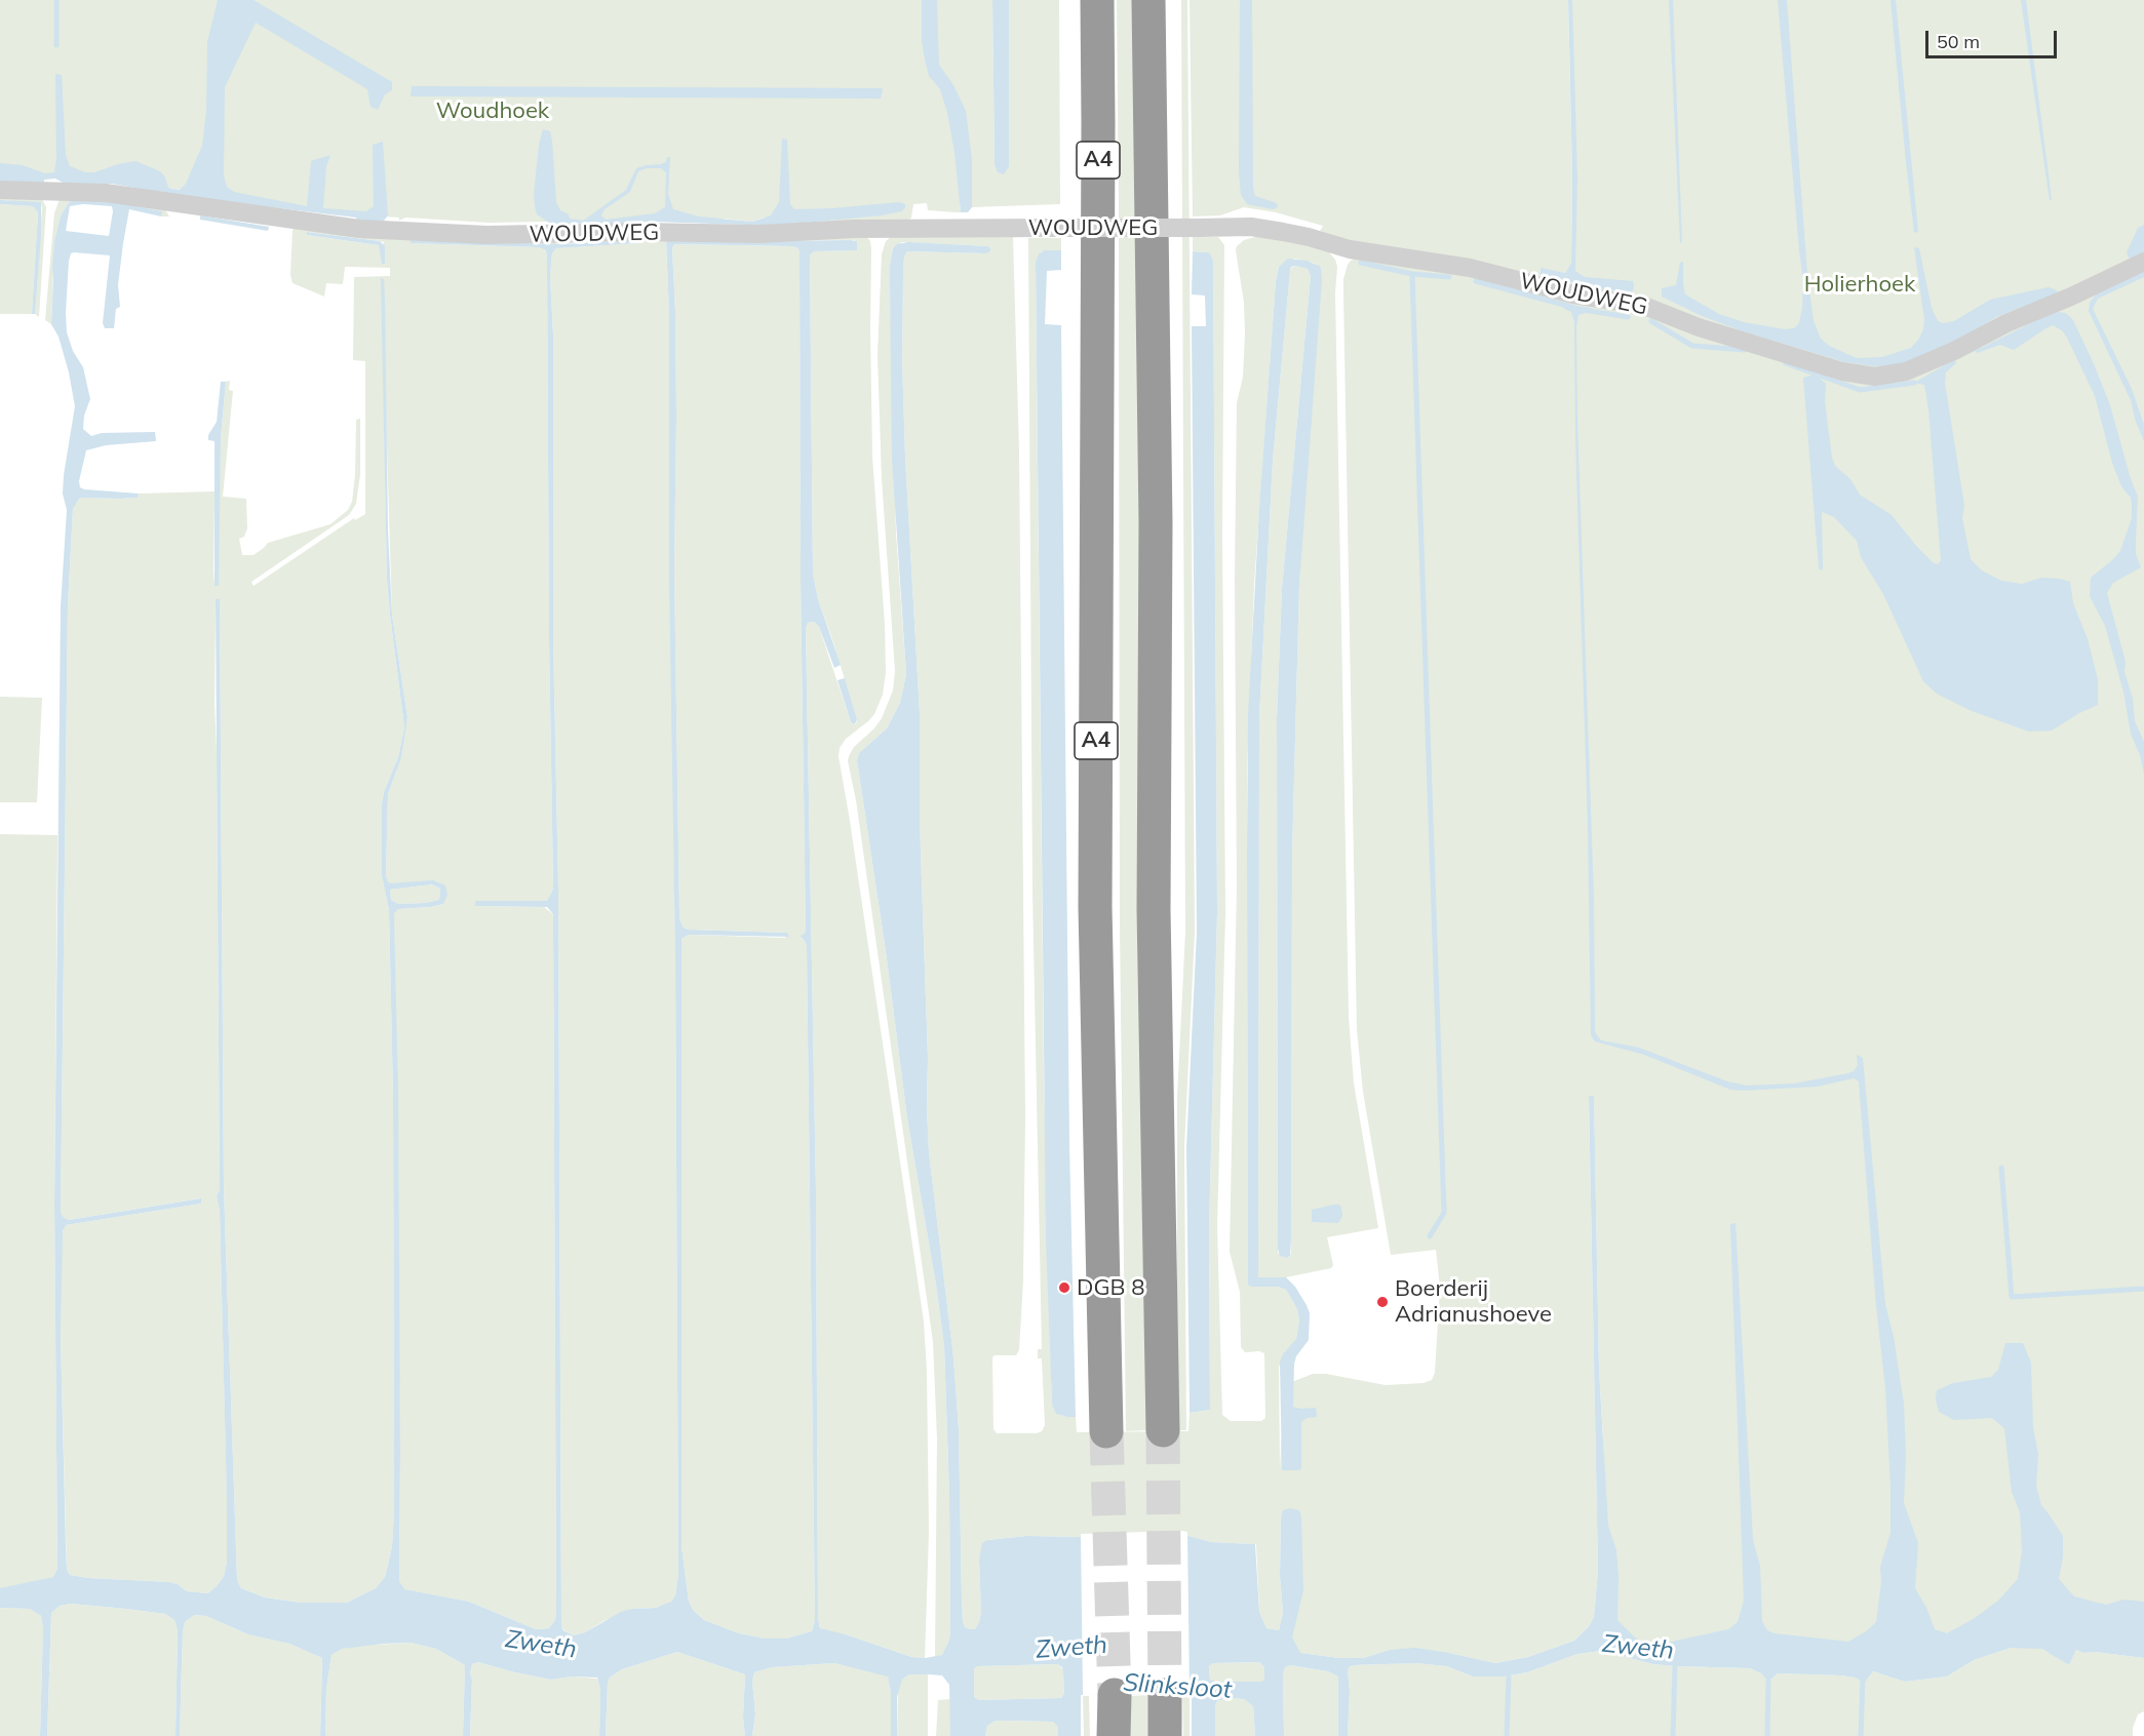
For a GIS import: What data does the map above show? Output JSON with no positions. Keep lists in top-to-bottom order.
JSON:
{
  "streets": {
    "highway": ["A4"],
    "street": ["WOUDWEG"]
  },
  "water": ["Zweth", "Slinksloot"],
  "parks": ["Woudhoek", "Holierhoek"],
  "places": ["DGB 8", "Boerderij Adrianushoeve"],
  "scale_bar": "50 m"
}
